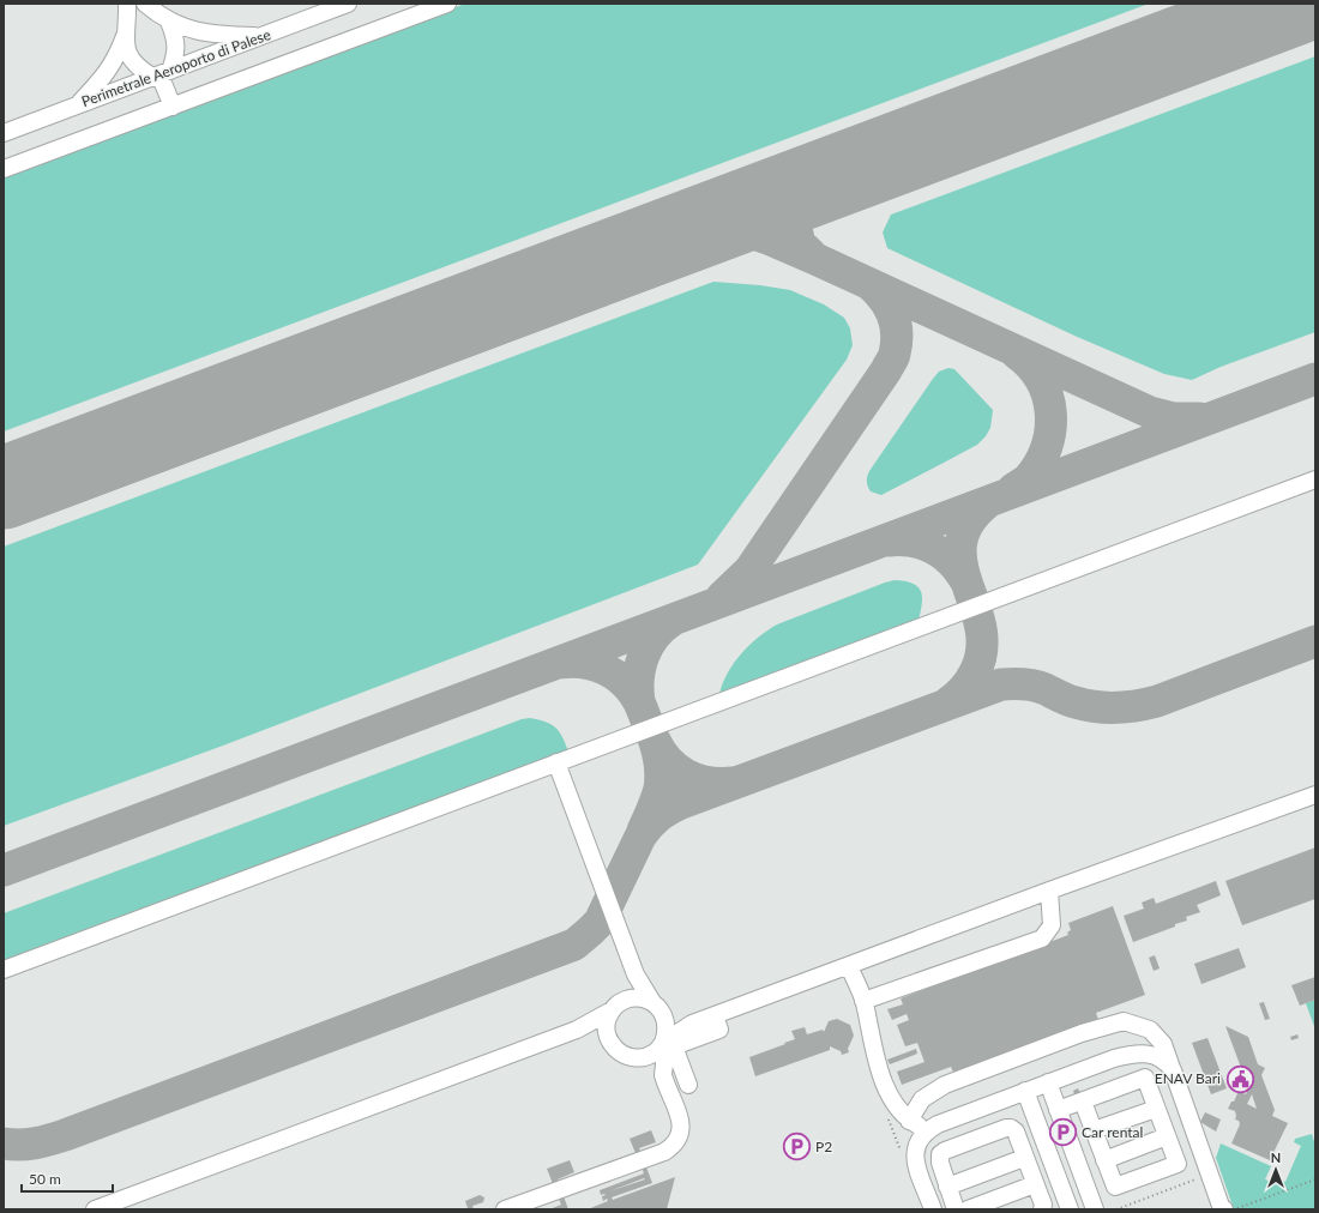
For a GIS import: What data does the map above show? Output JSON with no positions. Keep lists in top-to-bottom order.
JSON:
{
  "streets": {
    "street": ["Perimetrale Aeroporto di Palese"]
  },
  "places": {
    "public building": ["ENAV Bari"],
    "parking": ["Car rental", "P2"]
  },
  "scale_bar": "50 m",
  "north": "top"
}
